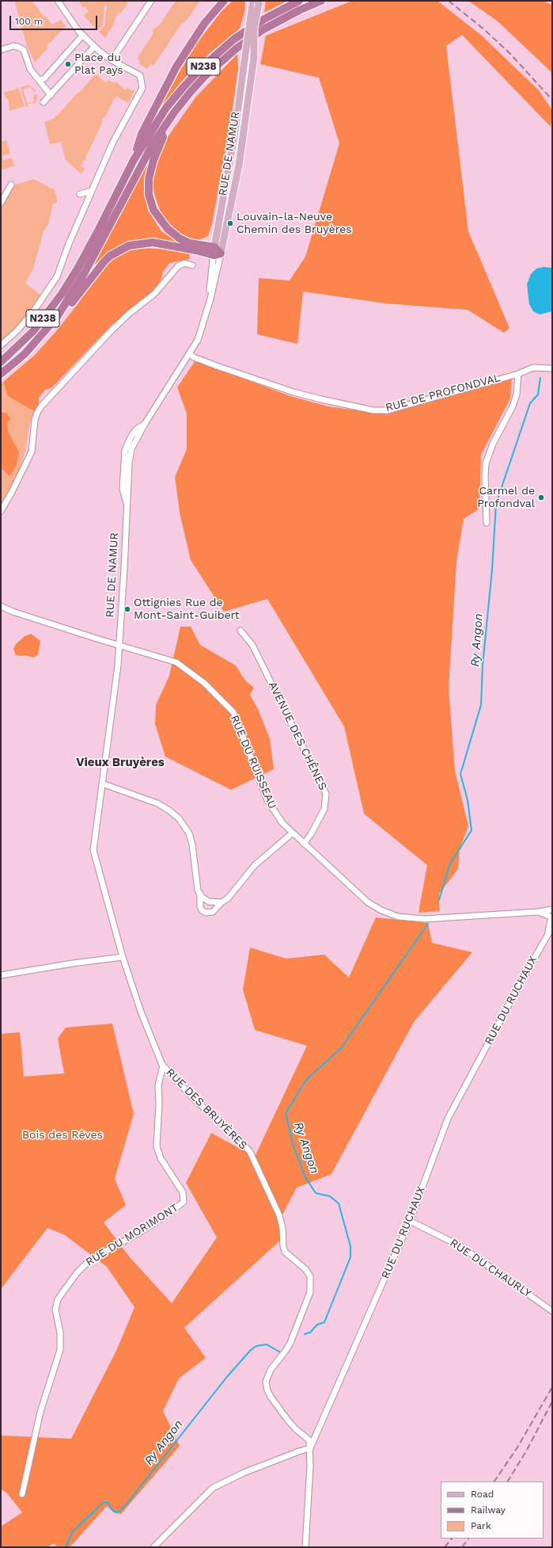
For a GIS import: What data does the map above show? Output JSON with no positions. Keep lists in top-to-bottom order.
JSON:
{
  "streets": {
    "highway": ["N238"],
    "main road": ["RUE DE NAMUR"],
    "street": [
      "RUE DE PROFONDVAL",
      "AVENUE DES CHÊNES",
      "RUE DU RUISSEAU",
      "RUE DU RUCHAUX",
      "RUE DES BRUYÈRES",
      "RUE DU MORIMONT",
      "RUE DU CHAURLY"
    ]
  },
  "crossings": [
    ["RUE DE NAMUR", "RUE DE PROFONDVAL"],
    ["RUE DE NAMUR", "RUE DU RUISSEAU"],
    ["RUE DE NAMUR", "RUE DES BRUYÈRES"],
    ["RUE DE NAMUR", "RUE DU MORIMONT"],
    ["AVENUE DES CHÊNES", "RUE DU RUISSEAU"],
    ["RUE DU RUISSEAU", "RUE DU RUCHAUX"],
    ["RUE DU RUCHAUX", "RUE DES BRUYÈRES"],
    ["RUE DU RUCHAUX", "RUE DU CHAURLY"],
    ["RUE DES BRUYÈRES", "RUE DU MORIMONT"]
  ],
  "districts": ["Vieux Bruyères"],
  "water": ["Ry Angon"],
  "parks": ["Bois des Rêves"],
  "places": [
    "Place du Plat Pays",
    "Louvain-la-Neuve Chemin des Bruyères",
    "Carmel de Profondval",
    "Ottignies Rue de Mont-Saint-Guibert"
  ],
  "legend": ["Road", "Railway", "Park"],
  "scale_bar": "100 m"
}
